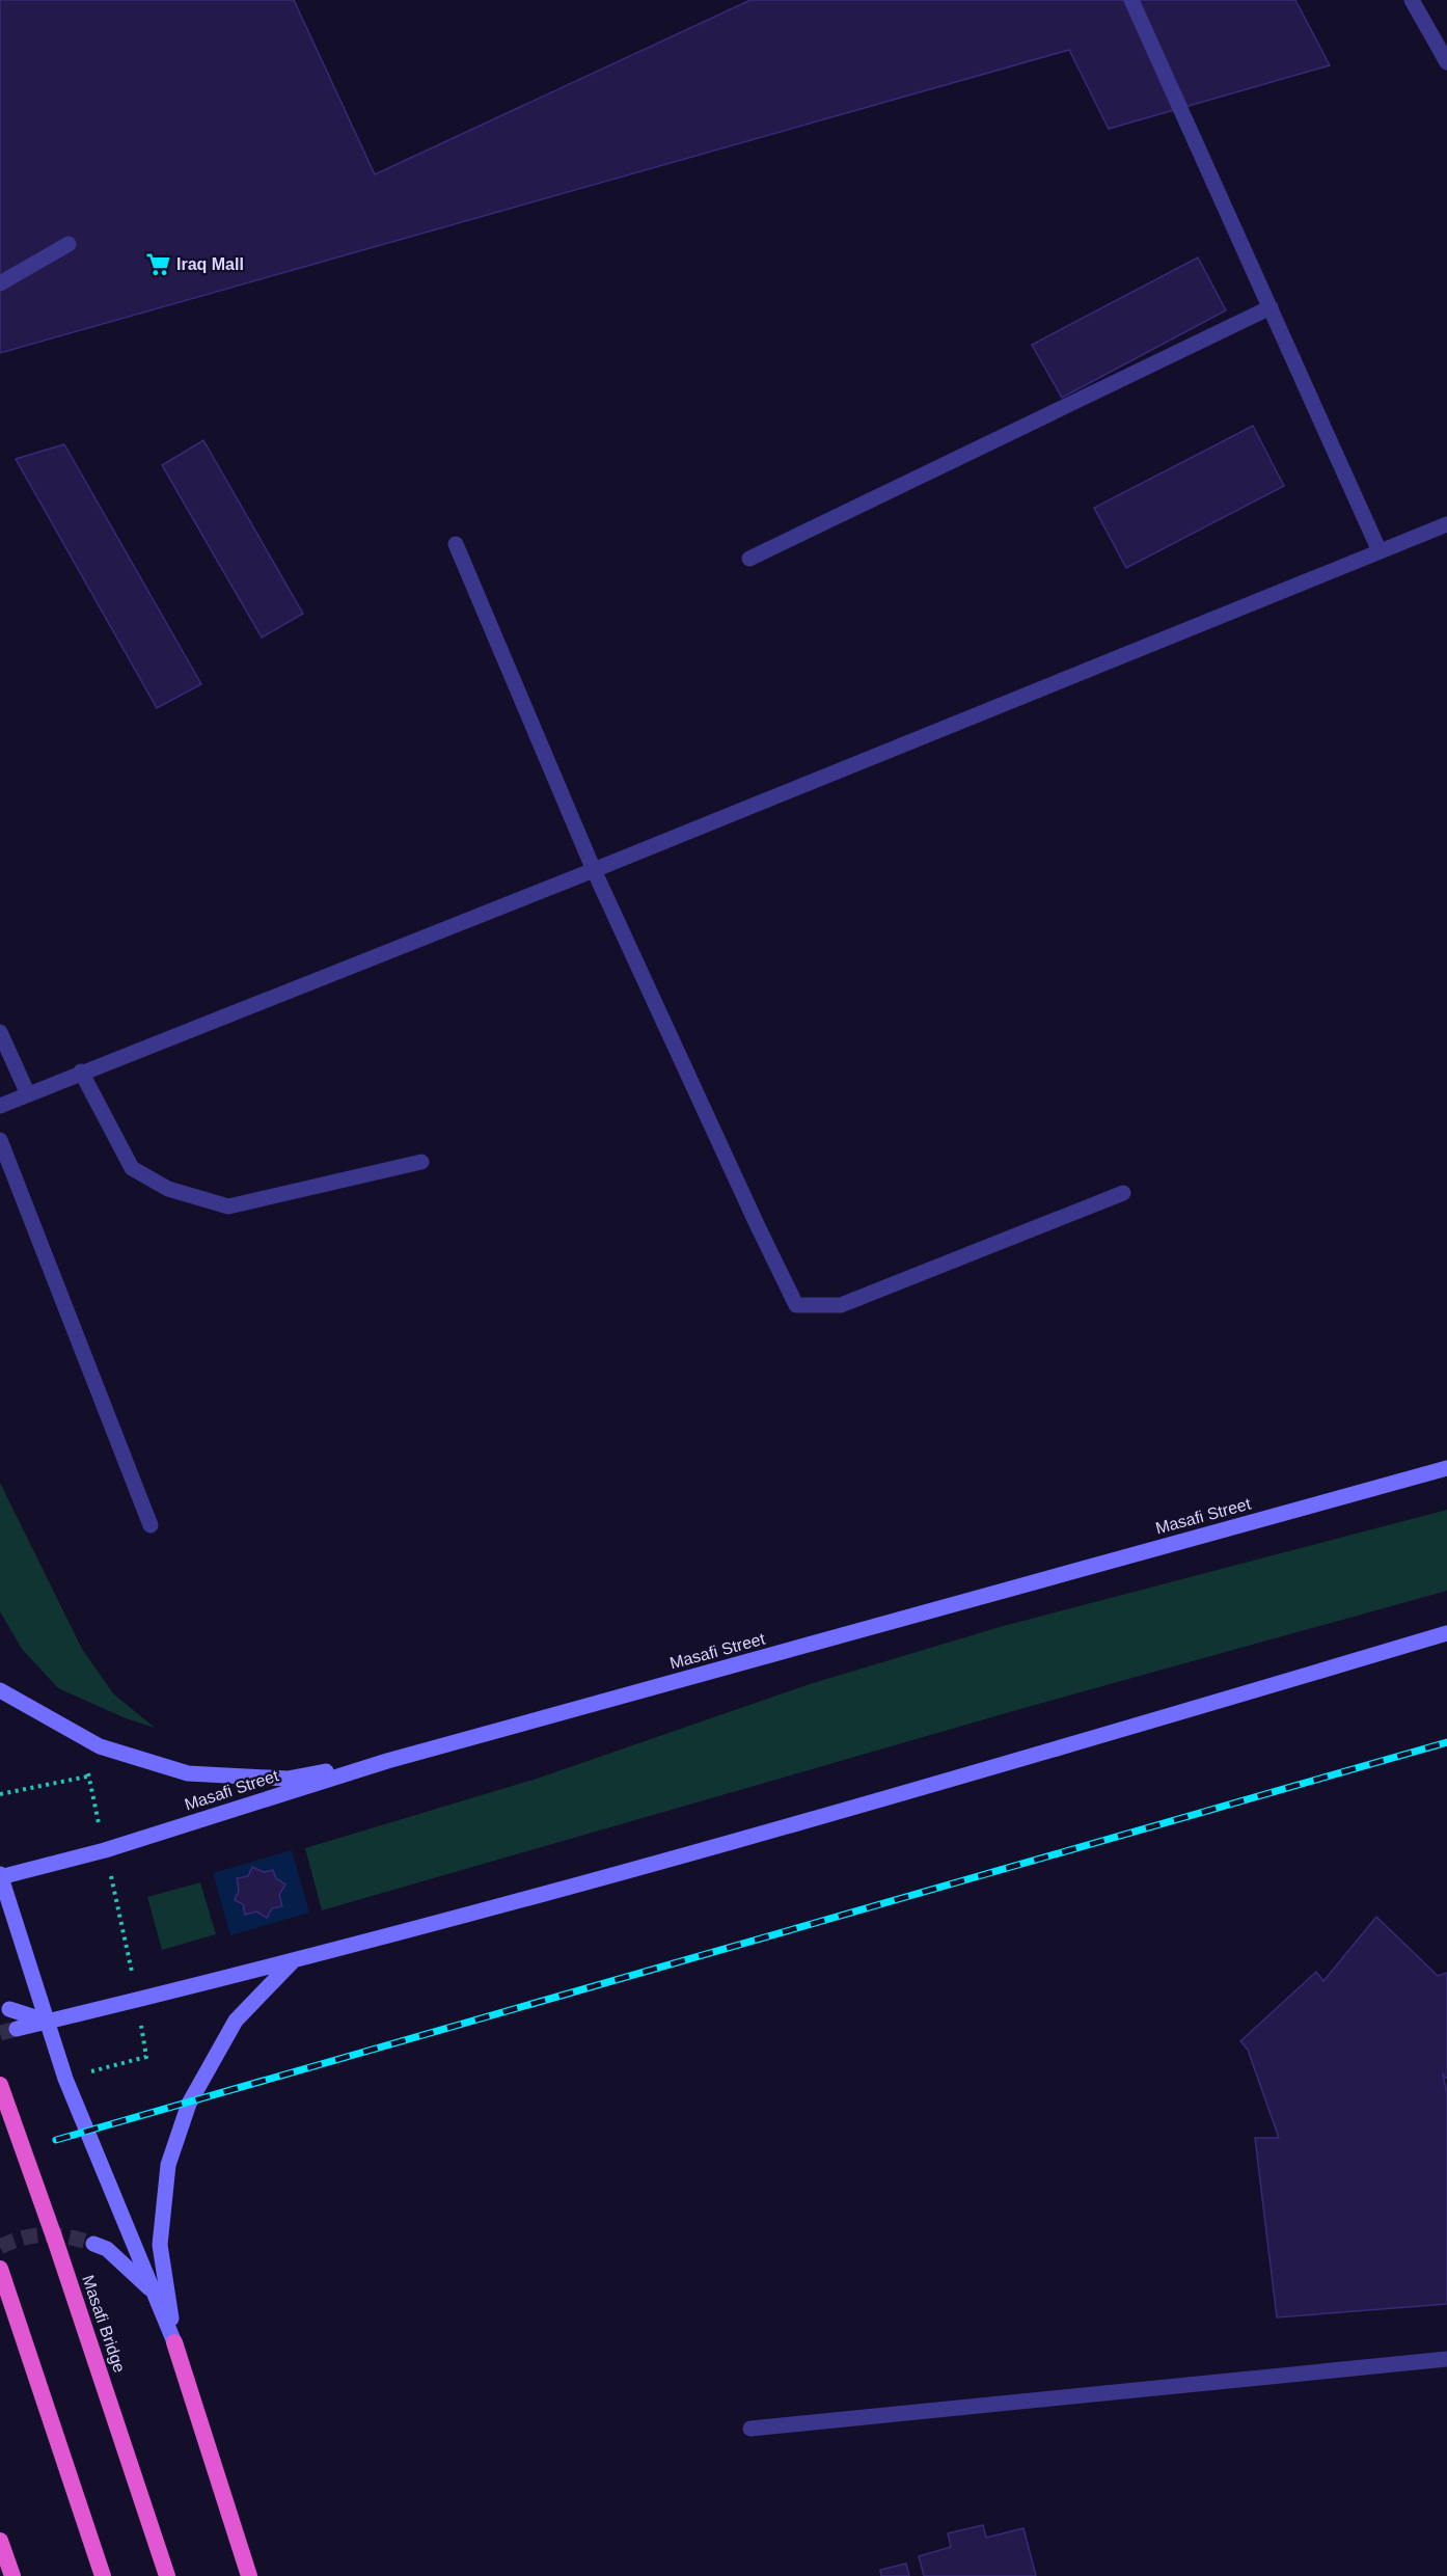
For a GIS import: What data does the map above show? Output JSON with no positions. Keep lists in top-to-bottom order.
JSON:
{
  "streets": {
    "highway": ["Masafi Bridge"],
    "main road": ["Masafi Street"]
  },
  "places": {
    "supermarket": ["Iraq Mall"]
  }
}
